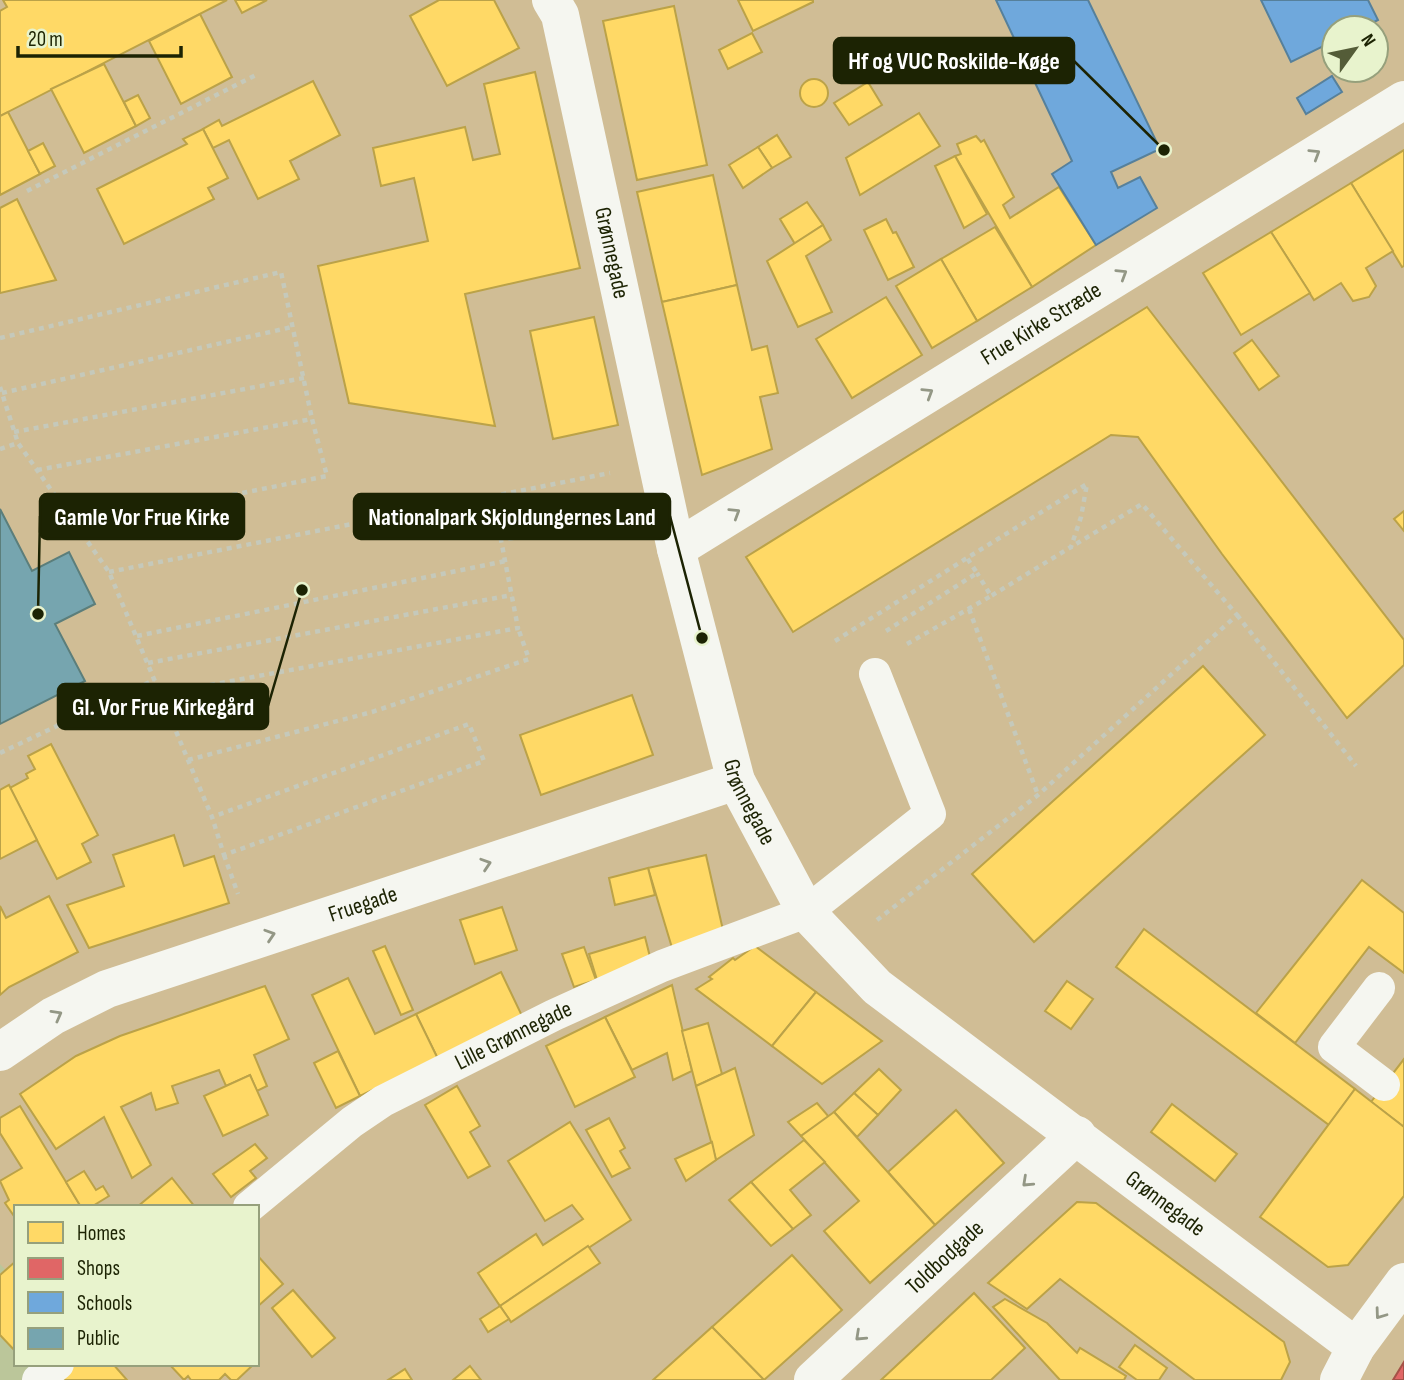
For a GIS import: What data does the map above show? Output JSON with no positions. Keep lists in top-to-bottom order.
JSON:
{
  "streets": {
    "street": [
      "Grønnegade",
      "Frue Kirke Stræde",
      "Fruegade",
      "Toldbodgade"
    ],
    "lane": ["Lille Grønnegade"]
  },
  "crossings": [
    ["Grønnegade", "Frue Kirke Stræde"],
    ["Grønnegade", "Fruegade"],
    ["Grønnegade", "Lille Grønnegade"],
    ["Grønnegade", "Toldbodgade"]
  ],
  "one_way": ["Frue Kirke Stræde", "Fruegade", "Toldbodgade"],
  "places": [
    "Hf og VUC Roskilde-Køge",
    "Gl. Vor Frue Kirkegård",
    "Gamle Vor Frue Kirke",
    "Nationalpark Skjoldungernes Land"
  ],
  "legend": [
    "Homes",
    "Shops",
    "Schools",
    "Public"
  ],
  "scale_bar": "20 m",
  "north": "top right"
}
